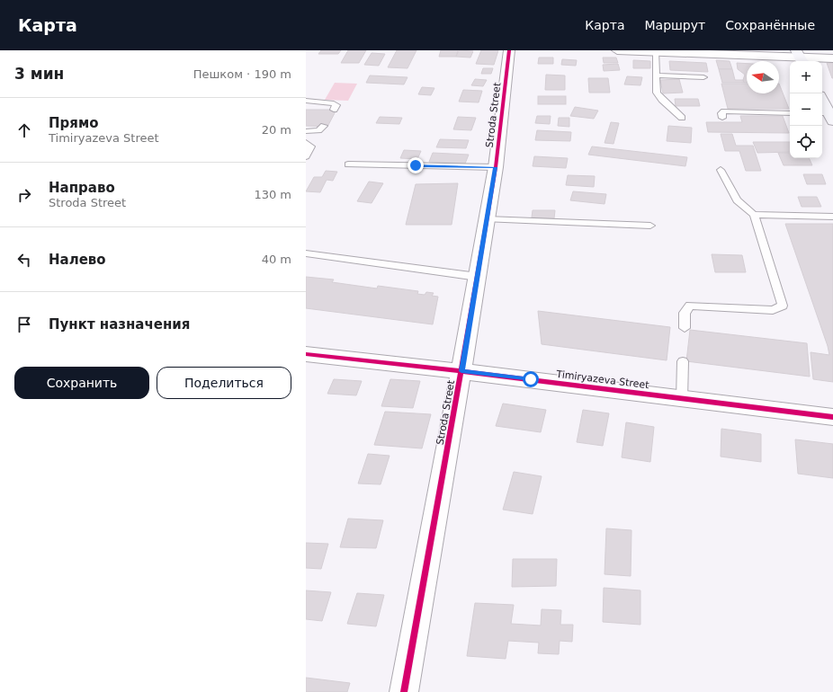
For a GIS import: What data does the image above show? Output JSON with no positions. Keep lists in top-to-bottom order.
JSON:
{
  "streets": {
    "street": ["Stroda Street", "Timiryazeva Street"]
  },
  "crossings": [
    ["Stroda Street", "Timiryazeva Street"]
  ],
  "north": "left",
  "page": {
    "header": "Карта",
    "nav": ["Карта", "Маршрут", "Сохранённые"],
    "heading": ["3 мин", "Пешком · 190 m"],
    "map_buttons": ["+", "−"],
    "list": [
      ["Прямо", "Timiryazeva Street", "20 m"],
      ["Направо", "Stroda Street", "130 m"],
      ["Налево", "40 m"],
      "Пункт назначения"
    ],
    "buttons": ["Сохранить", "Поделиться"]
  }
}
